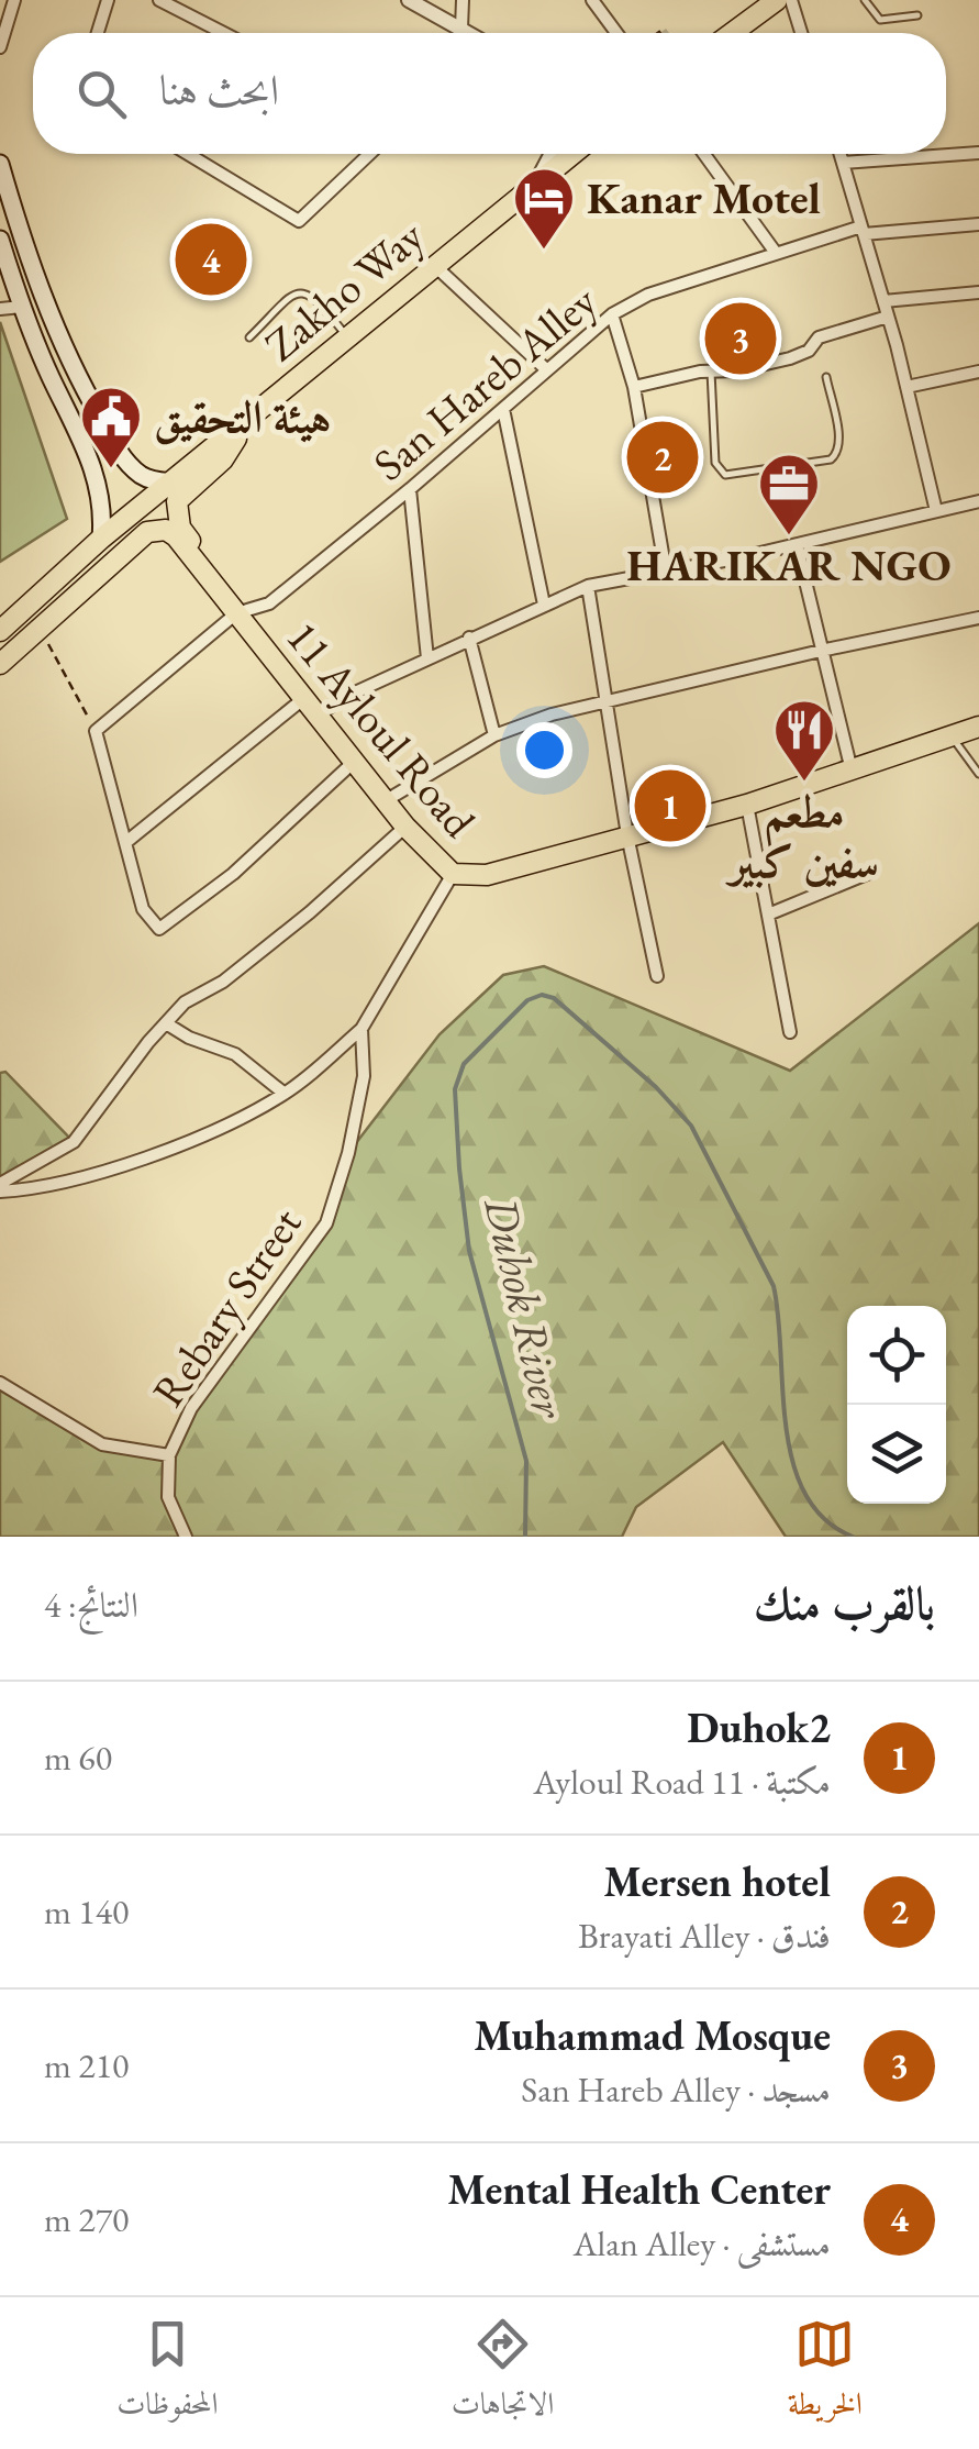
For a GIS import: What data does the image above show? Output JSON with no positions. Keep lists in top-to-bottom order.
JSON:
{
  "streets": {
    "highway": ["Zakho Way", "11 Ayloul Road"],
    "street": ["San Hareb Alley", "Rebary Street"]
  },
  "crossings": [
    ["San Hareb Alley", "11 Ayloul Road"]
  ],
  "water": ["Duhok River"],
  "places": {
    "hotel": ["Kanar Motel"],
    "public building": ["هيئة التحقيق"],
    "office": ["HARIKAR NGO"],
    "restaurant": ["مطعم سفين كبير"]
  },
  "page": {
    "search": "ابحث هنا",
    "pins": [
      "4",
      "3",
      "2",
      "1"
    ],
    "heading": ["بالقرب منك", "النتائج: 4"],
    "list": [
      {
        "mark": "1",
        "name": "Duhok2",
        "note": "مكتبة · 11 Ayloul Road",
        "value": "60 m"
      },
      {
        "mark": "2",
        "name": "Mersen hotel",
        "note": "فندق · Brayati Alley",
        "value": "140 m"
      },
      {
        "mark": "3",
        "name": "Muhammad Mosque",
        "note": "مسجد · San Hareb Alley",
        "value": "210 m"
      },
      {
        "mark": "4",
        "name": "Mental Health Center",
        "note": "مستشفى · Alan Alley",
        "value": "270 m"
      }
    ],
    "nav": ["الخريطة", "الاتجاهات", "المحفوظات"]
  }
}
